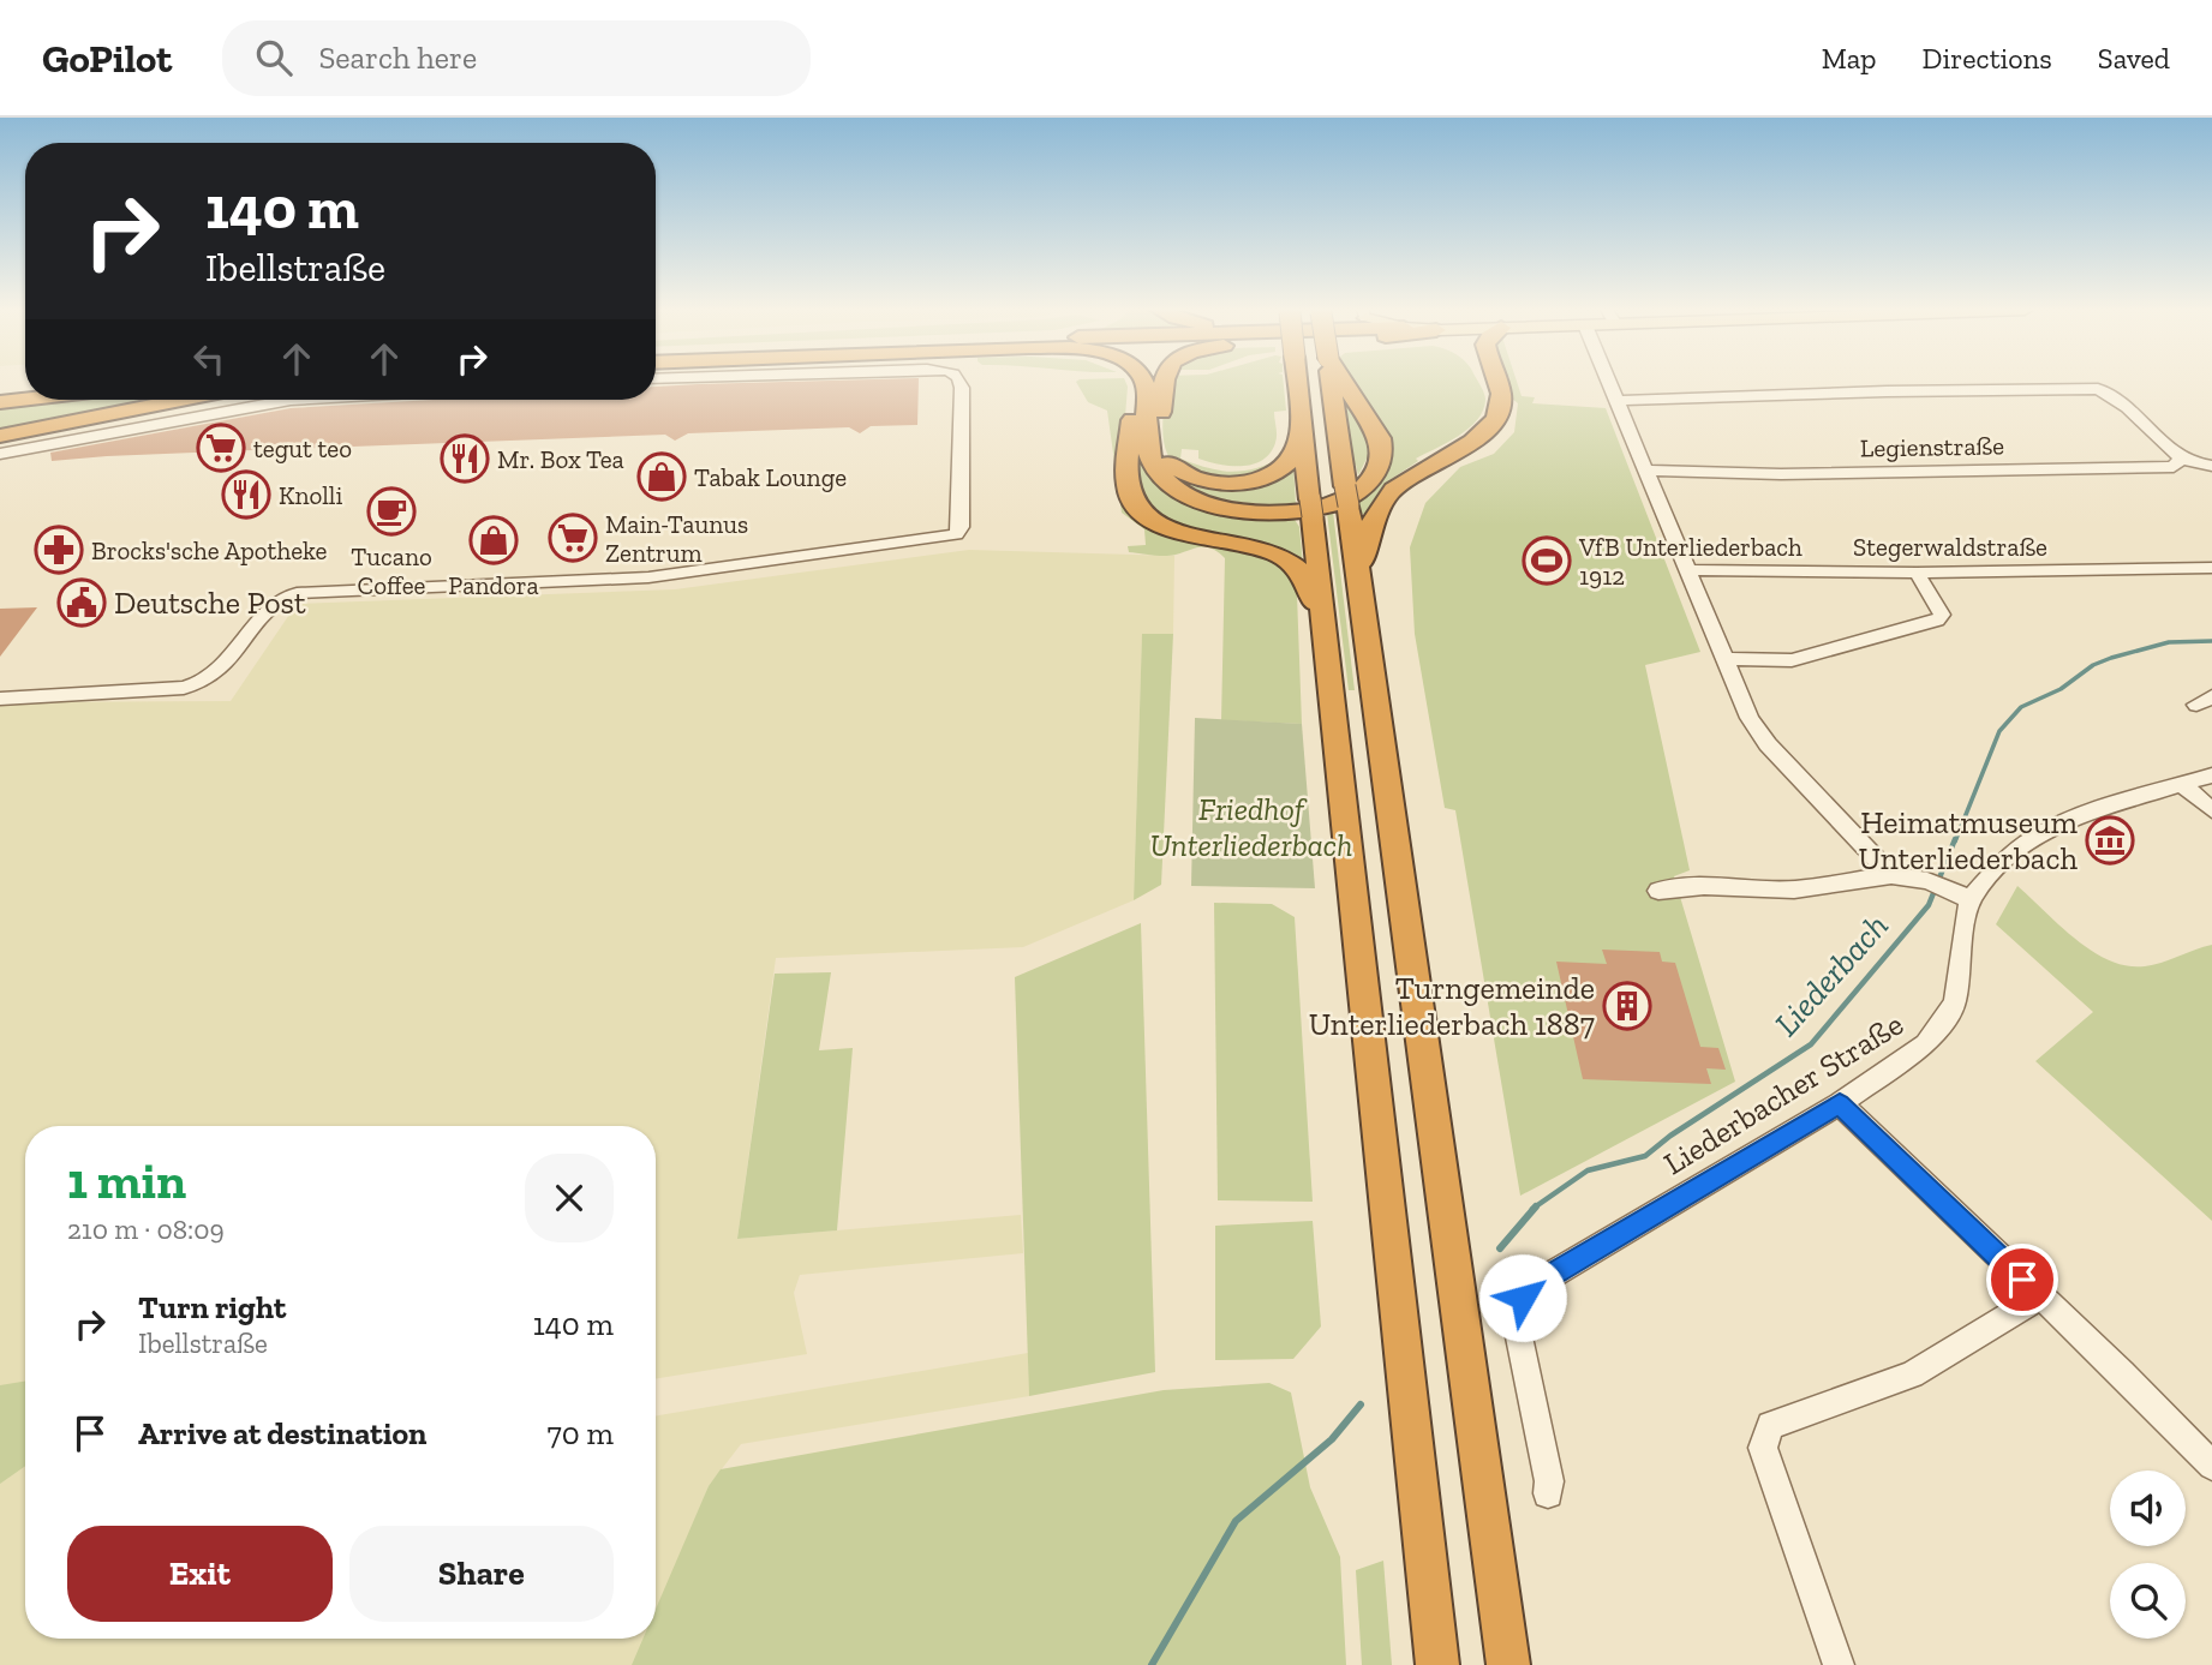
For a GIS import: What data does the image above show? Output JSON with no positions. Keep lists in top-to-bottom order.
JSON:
{
  "streets": {
    "street": ["Legienstraße", "Stegerwaldstraße", "Liederbacher Straße"]
  },
  "water": ["Liederbach"],
  "parks": ["Friedhof Unterliederbach"],
  "places": {
    "supermarket": ["tegut teo", "Main-Taunus Zentrum"],
    "restaurant": ["Mr. Box Tea", "Knolli"],
    "shop": ["Tabak Lounge", "Pandora"],
    "cafe": ["Tucano Coffee"],
    "pharmacy": ["Brocks'sche Apotheke"],
    "sports": ["VfB Unterliederbach 1912"],
    "public building": ["Deutsche Post"],
    "museum": ["Heimatmuseum Unterliederbach"],
    "building": ["Turngemeinde Unterliederbach 1887"]
  },
  "page": {
    "header": "GoPilot",
    "search": "Search here",
    "nav": ["Map", "Directions", "Saved"],
    "turn": ["140 m", "Ibellstraße"],
    "heading": ["1 min", "210 m · 08:09"],
    "list": [
      {
        "name": "Turn right",
        "note": "Ibellstraße",
        "value": "140 m"
      },
      {
        "name": "Arrive at destination",
        "value": "70 m"
      }
    ],
    "buttons": ["Exit", "Share"]
  }
}
